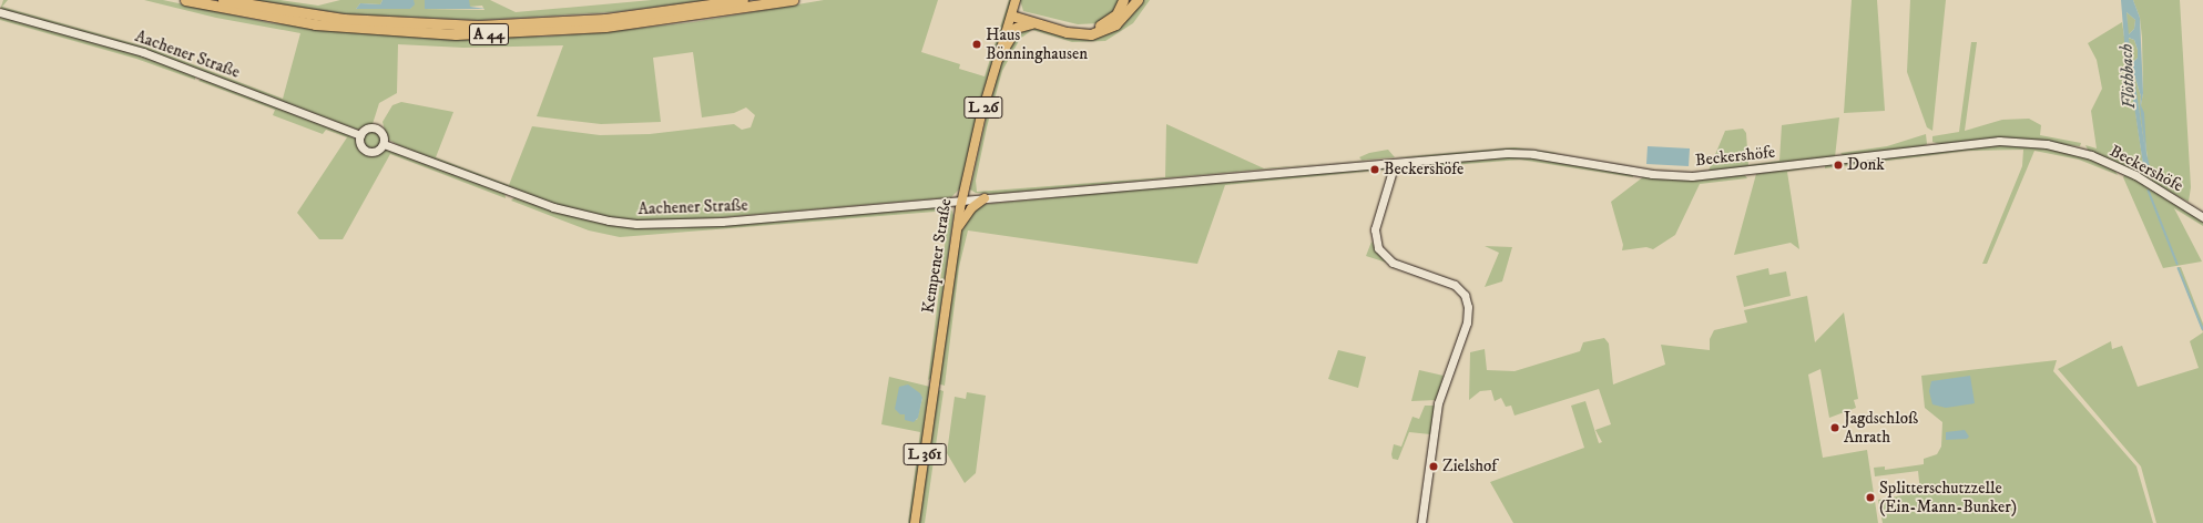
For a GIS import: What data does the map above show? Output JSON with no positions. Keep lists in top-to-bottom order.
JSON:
{
  "streets": {
    "highway": ["A 44"],
    "main road": ["L 26", "Kempener Straße", "L 361"],
    "street": ["Aachener Straße", "Beckershöfe"]
  },
  "crossings": [
    ["Aachener Straße", "Beckershöfe"],
    ["Aachener Straße", "Kempener Straße"],
    ["Beckershöfe", "Kempener Straße"],
    ["Beckershöfe", "L 361"],
    ["Kempener Straße", "L 361"]
  ],
  "water": ["Flöthbach"],
  "places": [
    "Haus Bönninghausen",
    "Donk",
    "Beckershöfe",
    "Jagdschloß Anrath",
    "Zielshof",
    "Splitterschutzzelle (Ein-Mann-Bunker)"
  ]
}
